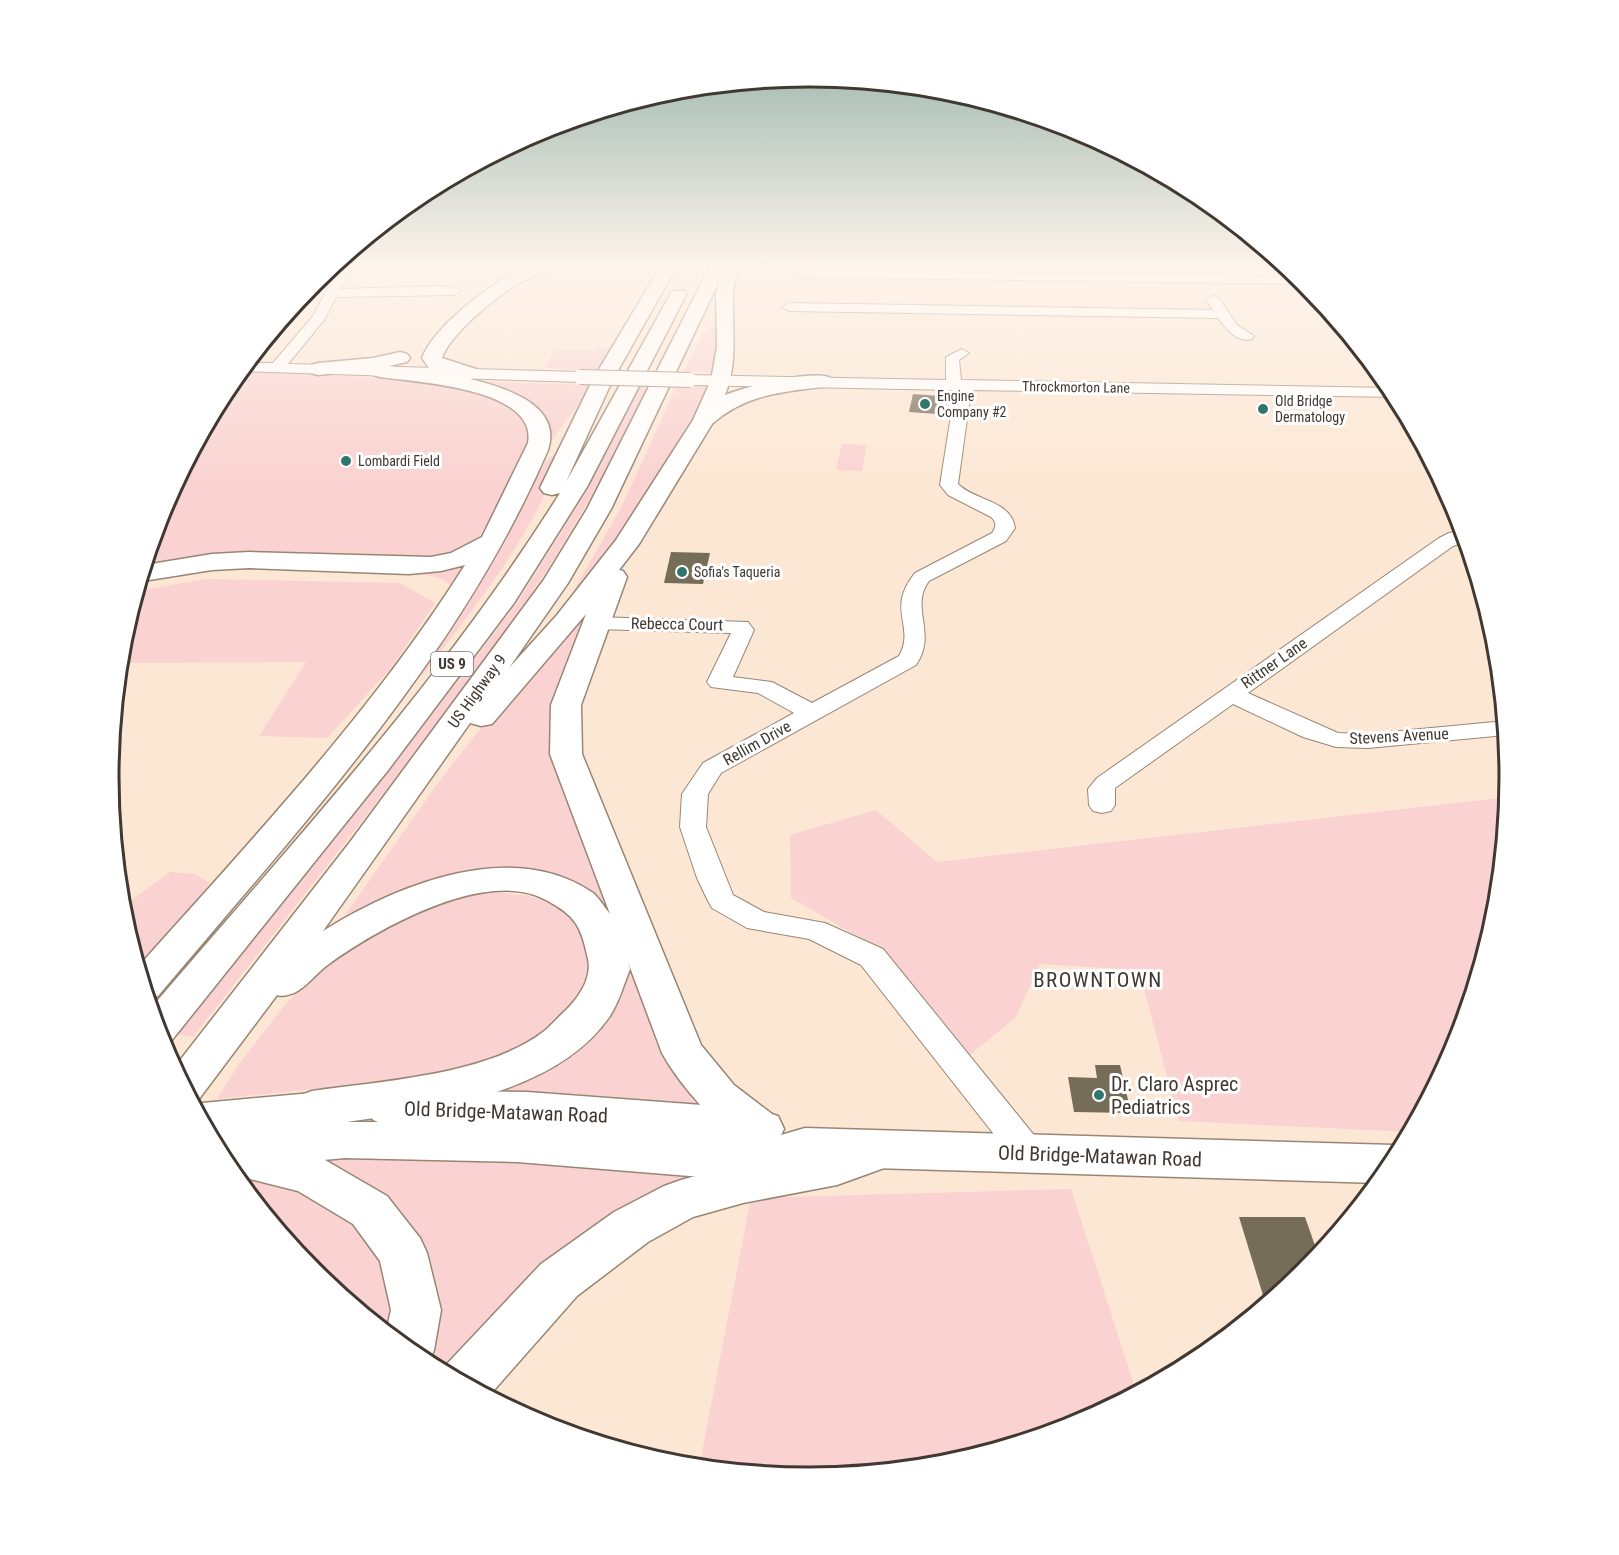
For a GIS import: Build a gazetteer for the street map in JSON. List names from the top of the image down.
{
  "streets": {
    "main road": ["US 9", "US Highway 9", "Old Bridge-Matawan Road"],
    "street": [
      "Throckmorton Lane",
      "Rebecca Court",
      "Rittner Lane",
      "Stevens Avenue",
      "Rellim Drive"
    ]
  },
  "crossings": [
    ["Throckmorton Lane", "Rellim Drive"],
    ["Rebecca Court", "Rellim Drive"],
    ["Rittner Lane", "Stevens Avenue"],
    ["Rellim Drive", "Old Bridge-Matawan Road"]
  ],
  "districts": ["BROWNTOWN"],
  "places": [
    "Engine Company #2",
    "Old Bridge Dermatology",
    "Lombardi Field",
    "Sofia's Taqueria",
    "Dr. Claro Asprec Pediatrics"
  ]
}
